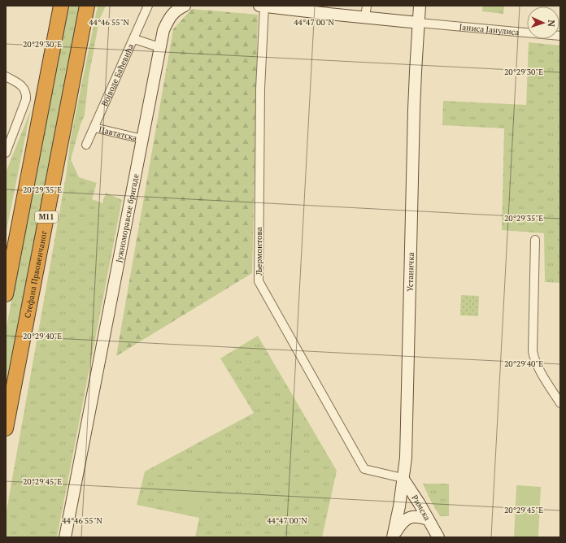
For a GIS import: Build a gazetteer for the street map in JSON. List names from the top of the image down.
{
  "streets": {
    "highway": ["M11", "Стефана Првовенчаног"],
    "street": [
      "Јаниса Јанулиса",
      "Војводе Баћевића",
      "Цавтатска",
      "Јужноморавске бригаде",
      "Љермонтова",
      "Устаничка",
      "Римска"
    ]
  },
  "crossings": [
    ["Јаниса Јанулиса", "Устаничка"],
    ["Војводе Баћевића", "Цавтатска"],
    ["Цавтатска", "Јужноморавске бригаде"],
    ["Љермонтова", "Устаничка"],
    ["Љермонтова", "Римска"],
    ["Устаничка", "Римска"]
  ],
  "north": "right",
  "coordinates": [
    "44°46'55\"N",
    "44°47'00\"N",
    "20°29'30\"E",
    "20°29'35\"E",
    "20°29'40\"E",
    "20°29'45\"E"
  ]
}
